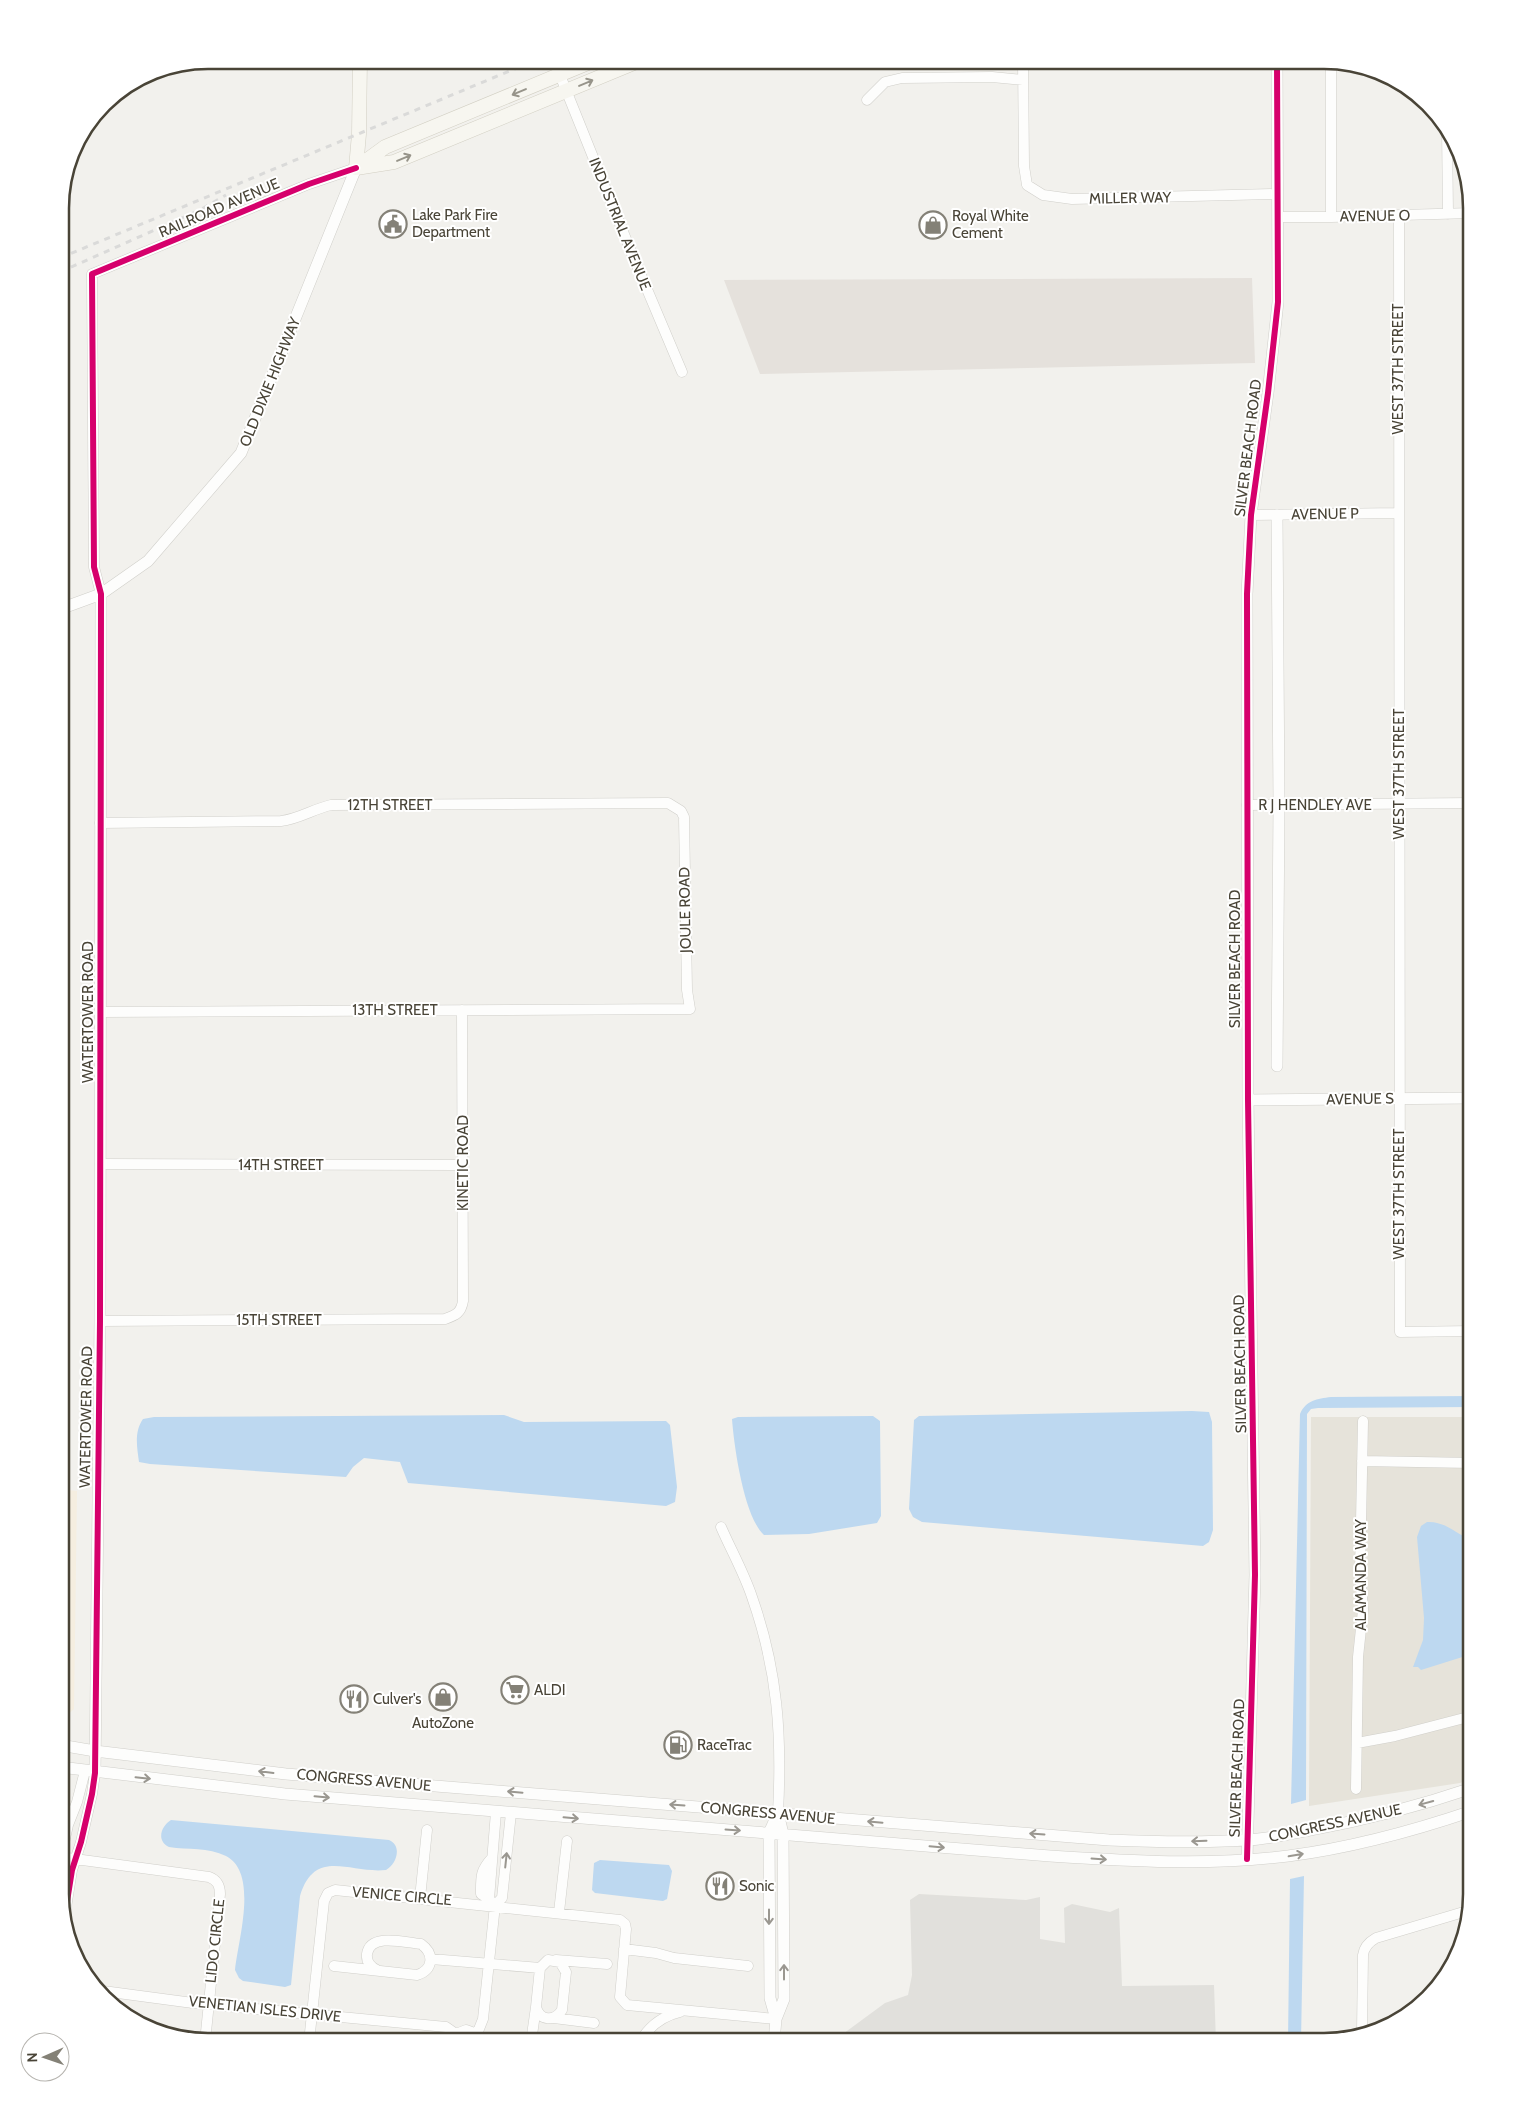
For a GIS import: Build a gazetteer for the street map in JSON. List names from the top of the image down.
{
  "streets": {
    "street": [
      "MILLER WAY",
      "RAILROAD AVENUE",
      "AVENUE O",
      "INDUSTRIAL AVENUE",
      "WEST 37TH STREET",
      "OLD DIXIE HIGHWAY",
      "SILVER BEACH ROAD",
      "AVENUE P",
      "12TH STREET",
      "R J HENDLEY AVE",
      "JOULE ROAD",
      "13TH STREET",
      "WATERTOWER ROAD",
      "AVENUE S",
      "KINETIC ROAD",
      "14TH STREET",
      "15TH STREET",
      "ALAMANDA WAY",
      "CONGRESS AVENUE",
      "VENICE CIRCLE",
      "LIDO CIRCLE",
      "VENETIAN ISLES DRIVE"
    ]
  },
  "crossings": [
    ["MILLER WAY", "SILVER BEACH ROAD"],
    ["RAILROAD AVENUE", "OLD DIXIE HIGHWAY"],
    ["RAILROAD AVENUE", "WATERTOWER ROAD"],
    ["AVENUE O", "WEST 37TH STREET"],
    ["AVENUE O", "SILVER BEACH ROAD"],
    ["WEST 37TH STREET", "AVENUE P"],
    ["WEST 37TH STREET", "R J HENDLEY AVE"],
    ["WEST 37TH STREET", "AVENUE S"],
    ["OLD DIXIE HIGHWAY", "WATERTOWER ROAD"],
    ["SILVER BEACH ROAD", "AVENUE P"],
    ["SILVER BEACH ROAD", "R J HENDLEY AVE"],
    ["SILVER BEACH ROAD", "AVENUE S"],
    ["SILVER BEACH ROAD", "CONGRESS AVENUE"],
    ["12TH STREET", "JOULE ROAD"],
    ["12TH STREET", "WATERTOWER ROAD"],
    ["JOULE ROAD", "13TH STREET"],
    ["13TH STREET", "WATERTOWER ROAD"],
    ["13TH STREET", "KINETIC ROAD"],
    ["WATERTOWER ROAD", "14TH STREET"],
    ["WATERTOWER ROAD", "15TH STREET"],
    ["WATERTOWER ROAD", "CONGRESS AVENUE"],
    ["KINETIC ROAD", "14TH STREET"],
    ["KINETIC ROAD", "15TH STREET"],
    ["VENICE CIRCLE", "VENETIAN ISLES DRIVE"],
    ["LIDO CIRCLE", "VENETIAN ISLES DRIVE"]
  ],
  "places": {
    "public building": ["Lake Park Fire Department"],
    "shop": ["Royal White Cement", "AutoZone"],
    "supermarket": ["ALDI"],
    "restaurant": ["Culver's", "Sonic"],
    "fuel station": ["RaceTrac"]
  },
  "north": "left"
}
